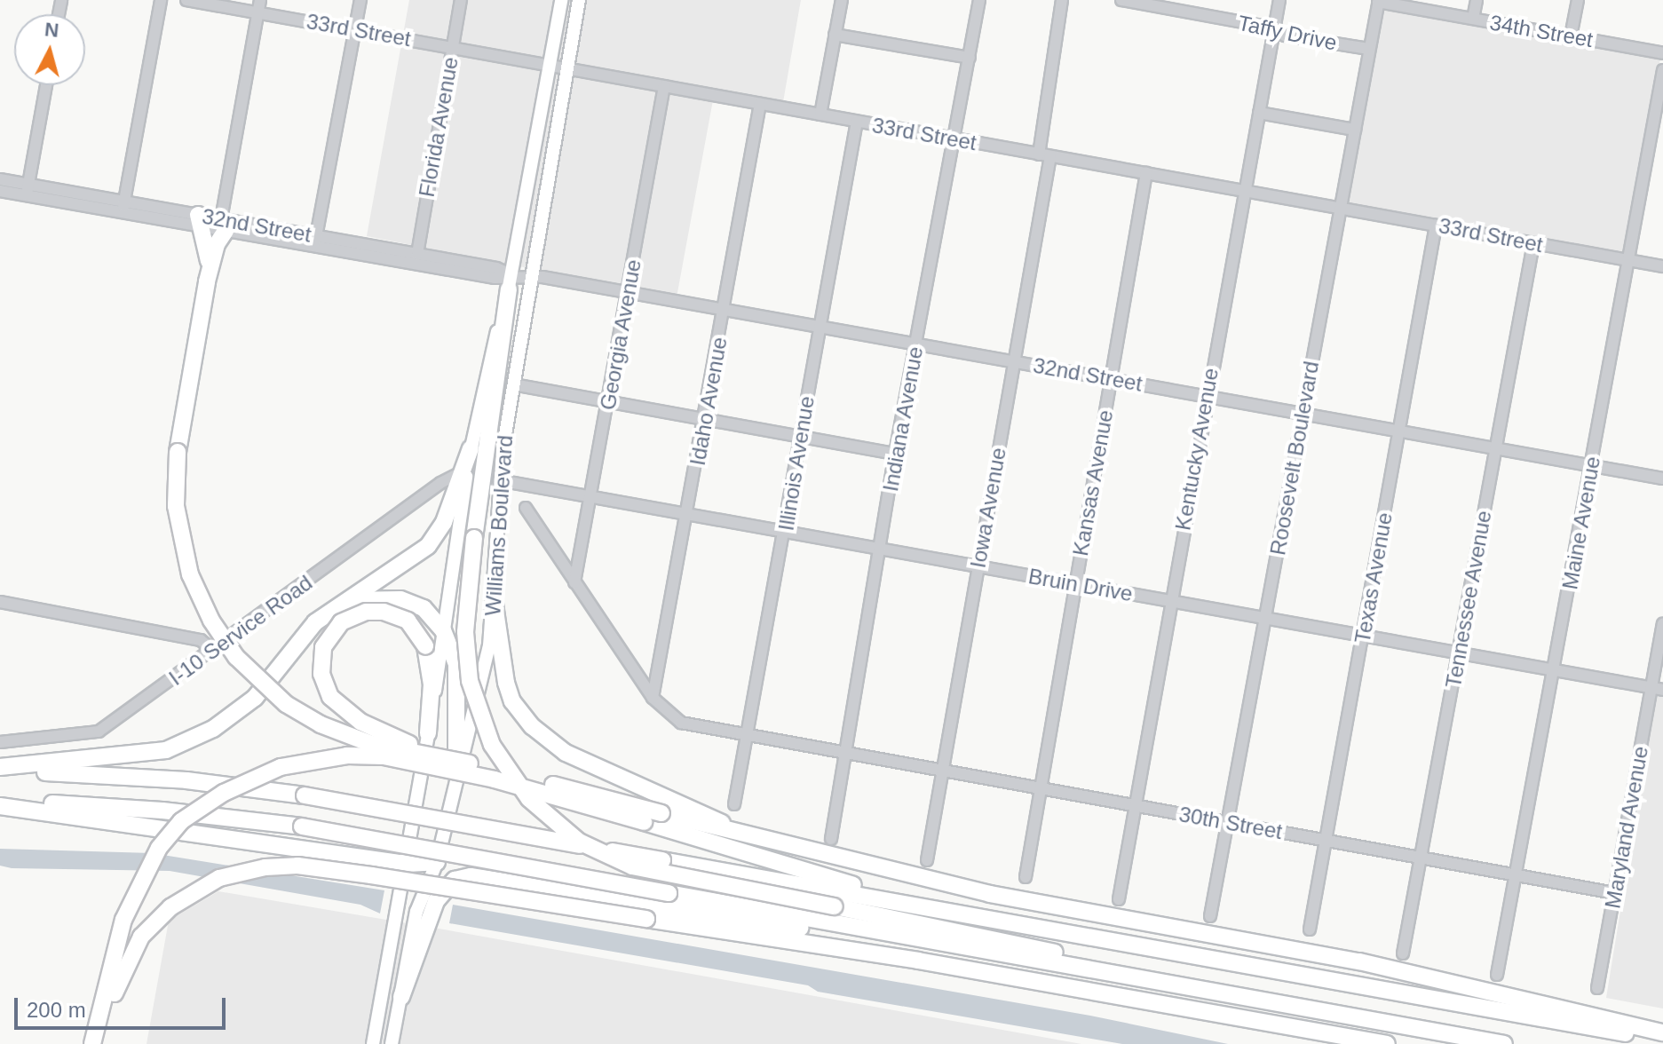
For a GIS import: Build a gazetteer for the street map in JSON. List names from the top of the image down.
{
  "streets": {
    "main road": ["Williams Boulevard"],
    "street": [
      "33rd Street",
      "34th Street",
      "Taffy Drive",
      "Florida Avenue",
      "32nd Street",
      "Georgia Avenue",
      "Idaho Avenue",
      "Indiana Avenue",
      "Kentucky Avenue",
      "Roosevelt Boulevard",
      "Illinois Avenue",
      "Kansas Avenue",
      "Iowa Avenue",
      "Maine Avenue",
      "Texas Avenue",
      "Bruin Drive",
      "Tennessee Avenue",
      "I-10 Service Road",
      "30th Street",
      "Maryland Avenue"
    ]
  },
  "crossings": [
    ["33rd Street", "Florida Avenue"],
    ["33rd Street", "Georgia Avenue"],
    ["33rd Street", "Idaho Avenue"],
    ["33rd Street", "Indiana Avenue"],
    ["33rd Street", "Kentucky Avenue"],
    ["33rd Street", "Roosevelt Boulevard"],
    ["33rd Street", "Illinois Avenue"],
    ["33rd Street", "Kansas Avenue"],
    ["33rd Street", "Iowa Avenue"],
    ["33rd Street", "Maine Avenue"],
    ["33rd Street", "Williams Boulevard"],
    ["33rd Street", "Texas Avenue"],
    ["33rd Street", "Tennessee Avenue"],
    ["34th Street", "Roosevelt Boulevard"],
    ["Taffy Drive", "Kentucky Avenue"],
    ["Taffy Drive", "Roosevelt Boulevard"],
    ["Florida Avenue", "32nd Street"],
    ["32nd Street", "Georgia Avenue"],
    ["32nd Street", "Idaho Avenue"],
    ["32nd Street", "Indiana Avenue"],
    ["32nd Street", "Kentucky Avenue"],
    ["32nd Street", "Roosevelt Boulevard"],
    ["32nd Street", "Illinois Avenue"],
    ["32nd Street", "Kansas Avenue"],
    ["32nd Street", "Iowa Avenue"],
    ["32nd Street", "Maine Avenue"],
    ["32nd Street", "Williams Boulevard"],
    ["32nd Street", "Texas Avenue"],
    ["32nd Street", "Tennessee Avenue"],
    ["Georgia Avenue", "Bruin Drive"],
    ["Idaho Avenue", "Bruin Drive"],
    ["Indiana Avenue", "Bruin Drive"],
    ["Indiana Avenue", "30th Street"],
    ["Kentucky Avenue", "Bruin Drive"],
    ["Kentucky Avenue", "30th Street"],
    ["Roosevelt Boulevard", "Bruin Drive"],
    ["Roosevelt Boulevard", "30th Street"],
    ["Illinois Avenue", "Bruin Drive"],
    ["Kansas Avenue", "Bruin Drive"],
    ["Kansas Avenue", "30th Street"],
    ["Iowa Avenue", "Bruin Drive"],
    ["Iowa Avenue", "30th Street"],
    ["Maine Avenue", "Bruin Drive"],
    ["Maine Avenue", "30th Street"],
    ["Williams Boulevard", "Bruin Drive"],
    ["Texas Avenue", "Bruin Drive"],
    ["Texas Avenue", "30th Street"],
    ["Bruin Drive", "Tennessee Avenue"],
    ["Bruin Drive", "Maryland Avenue"],
    ["Tennessee Avenue", "30th Street"],
    ["30th Street", "Maryland Avenue"]
  ],
  "scale_bar": "200 m",
  "north": "top"
}
